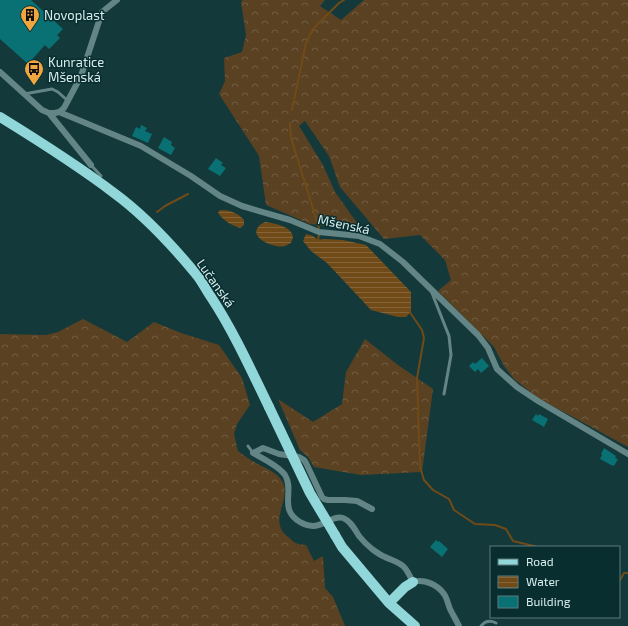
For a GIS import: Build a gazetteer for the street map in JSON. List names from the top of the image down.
{
  "streets": {
    "main road": ["Lučanská"],
    "street": ["Mšenská"]
  },
  "places": {
    "building": ["Novoplast"],
    "bus stop": ["Kunratice Mšenská"]
  },
  "legend": ["Road", "Water", "Building"]
}
